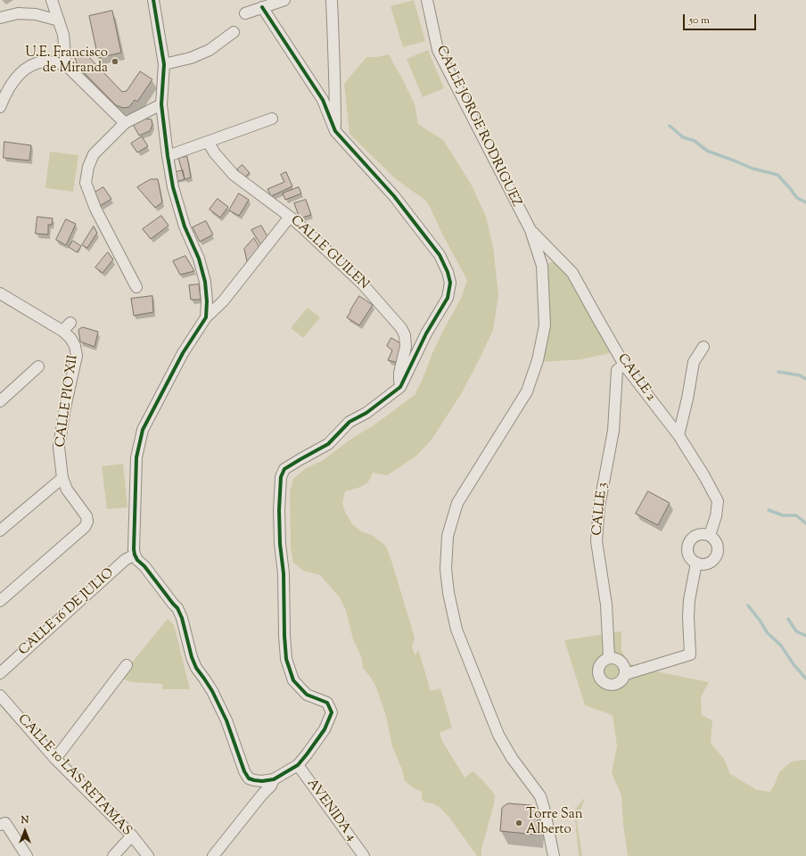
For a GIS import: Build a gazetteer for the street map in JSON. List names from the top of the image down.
{
  "streets": {
    "street": [
      "CALLE JORGE RODRIGUEZ",
      "CALLE GUILEN",
      "CALLE 2",
      "CALLE PIO XII",
      "CALLE 3",
      "CALLE 16 DE JULIO",
      "CALLE 10 LAS RETAMAS",
      "AVENIDA 4"
    ]
  },
  "crossings": [
    ["CALLE JORGE RODRIGUEZ", "CALLE 2"],
    ["CALLE 2", "CALLE 3"]
  ],
  "places": ["U.E. Francisco de Miranda", "Torre San Alberto"],
  "scale_bar": "50 m",
  "north": "top"
}
